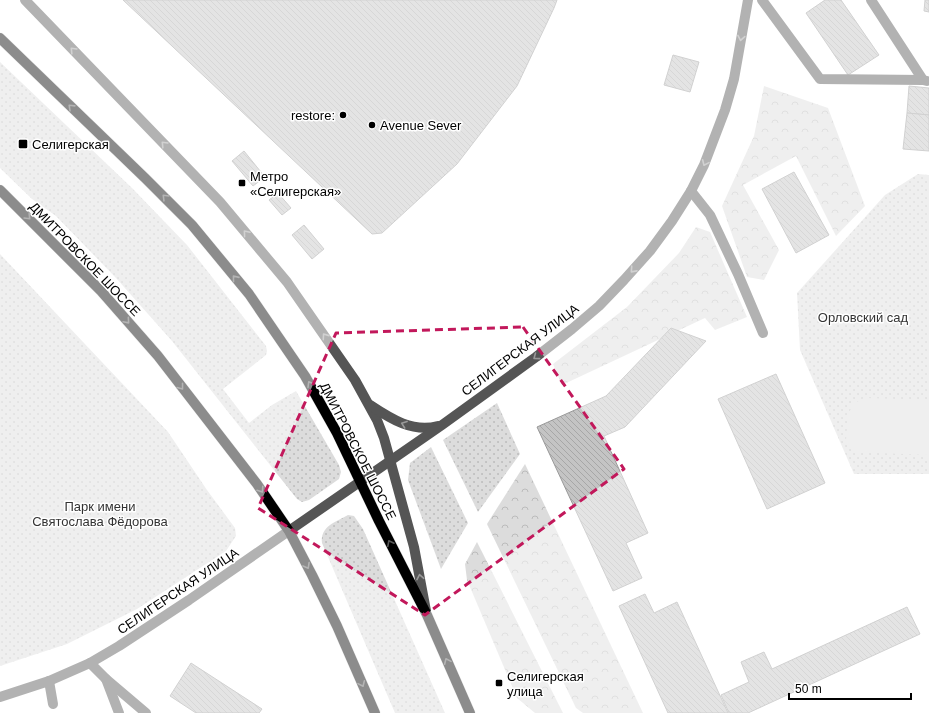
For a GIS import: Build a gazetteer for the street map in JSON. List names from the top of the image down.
{
  "streets": {
    "main road": ["ДМИТРОВСКОЕ ШОССЕ"],
    "street": ["СЕЛИГЕРСКАЯ УЛИЦА"]
  },
  "crossings": [
    ["ДМИТРОВСКОЕ ШОССЕ", "СЕЛИГЕРСКАЯ УЛИЦА"]
  ],
  "one_way": ["СЕЛИГЕРСКАЯ УЛИЦА"],
  "parks": ["Орловский сад", "Парк имени Святослава Фёдорова"],
  "places": {
    "other": ["restore:", "Avenue Sever"],
    "transit": ["Селигерская", "Метро «Селигерская»", "Селигерская улица"]
  },
  "scale_bar": "50 m"
}
